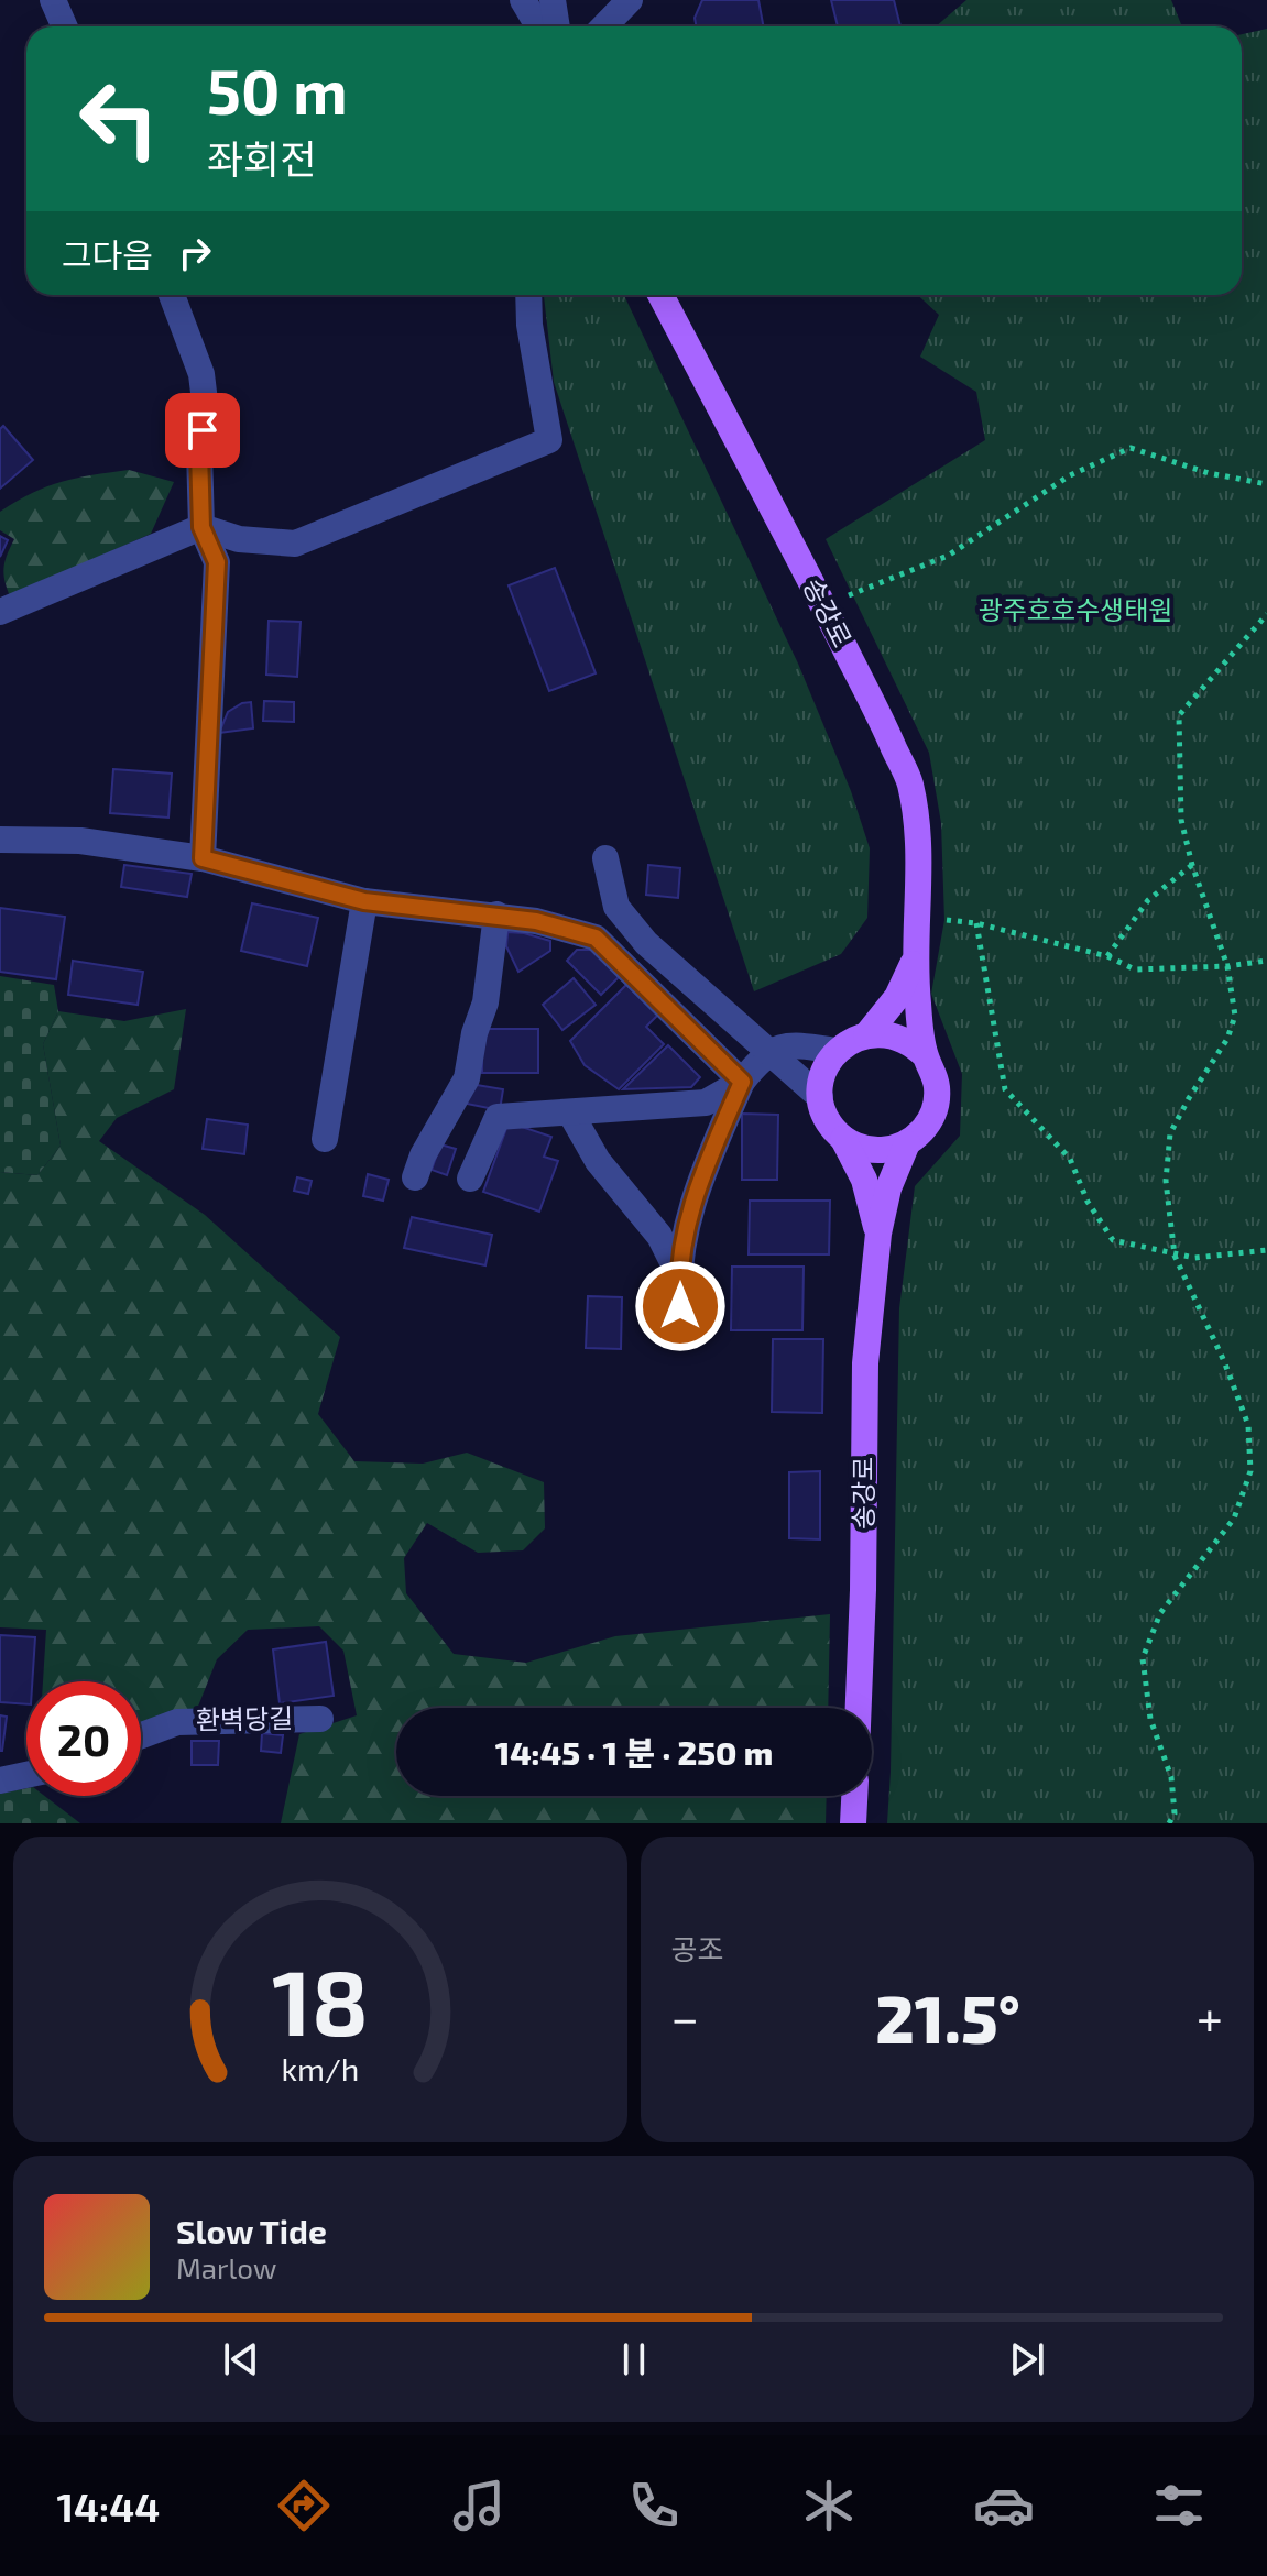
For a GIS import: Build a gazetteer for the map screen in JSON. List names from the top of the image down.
{
  "streets": {
    "main road": ["송강로"],
    "street": ["환벽당길"]
  },
  "parks": ["광주호호수생태원"],
  "page": {
    "turn": ["50 m", "좌회전"],
    "then": "그다음",
    "limit": "20",
    "trip": "14:45 · 1 분 · 250 m",
    "tile": "공조",
    "heat": ["−", "21.5°", "+"],
    "song": ["Slow Tide", "Marlow"],
    "tabs": "14:44",
    "gauge": ["18", "km/h"]
  }
}
